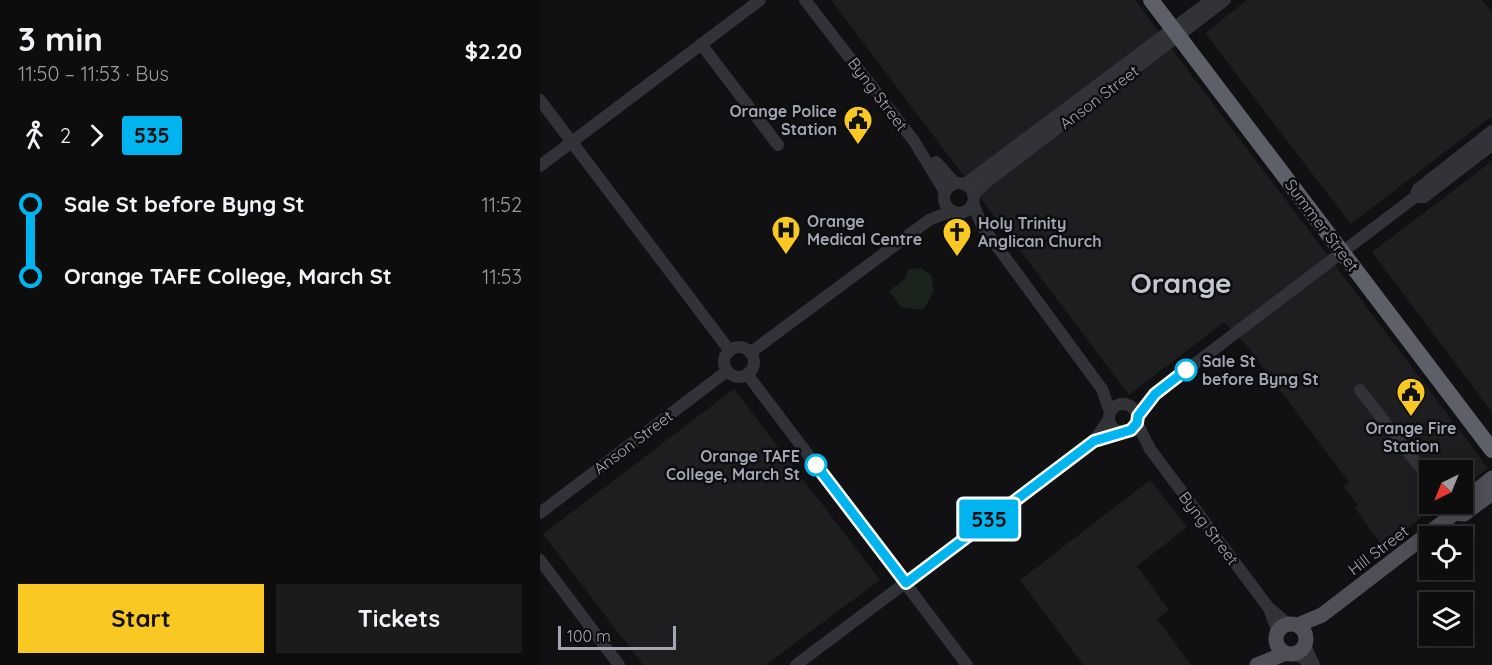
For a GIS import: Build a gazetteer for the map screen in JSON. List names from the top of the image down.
{
  "streets": {
    "highway": ["Summer Street"],
    "main road": ["Hill Street"],
    "street": ["Byng Street", "Anson Street"]
  },
  "crossings": [
    ["Byng Street", "Anson Street"],
    ["Byng Street", "Hill Street"],
    ["Anson Street", "Summer Street"]
  ],
  "districts": ["Orange"],
  "places": {
    "public building": ["Orange Police Station", "Orange Fire Station"],
    "hospital": ["Orange Medical Centre"],
    "church": ["Holy Trinity Anglican Church"],
    "other": ["Sale St before Byng St", "Orange TAFE College, March St"]
  },
  "lines": ["bus line 535"],
  "scale_bar": "100 m",
  "north": "bottom left",
  "page": {
    "heading": ["3 min", "11:50 – 11:53 · Bus", "$2.20"],
    "on_map": "535",
    "legs": ["2", "535"],
    "list": [
      {
        "name": "Sale St before Byng St",
        "value": "11:52"
      },
      {
        "name": "Orange TAFE College, March St",
        "value": "11:53"
      }
    ],
    "buttons": ["Start", "Tickets"],
    "scale": "100 m"
  }
}
